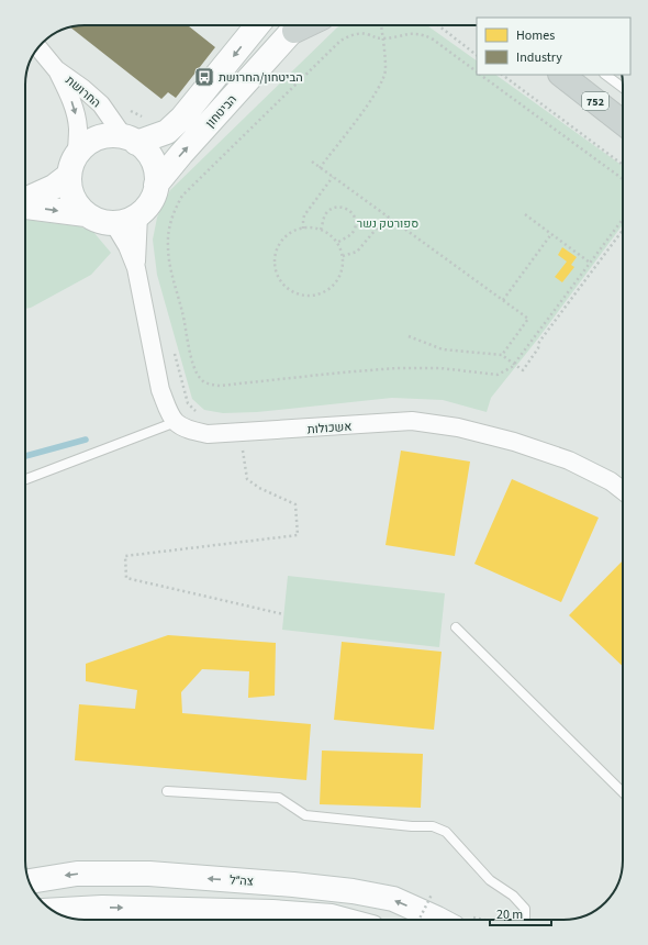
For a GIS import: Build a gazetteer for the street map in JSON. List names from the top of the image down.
{
  "streets": {
    "main road": ["752"],
    "street": [
      "החרושת",
      "הביטחון",
      "אשכולות",
      "צה״ל"
    ]
  },
  "crossings": [
    ["החרושת", "הביטחון"]
  ],
  "one_way": ["החרושת"],
  "parks": ["ספורטק נשר"],
  "places": {
    "bus stop": ["הביטחון/החרושת"]
  },
  "legend": ["Homes", "Industry"],
  "scale_bar": "20 m"
}
